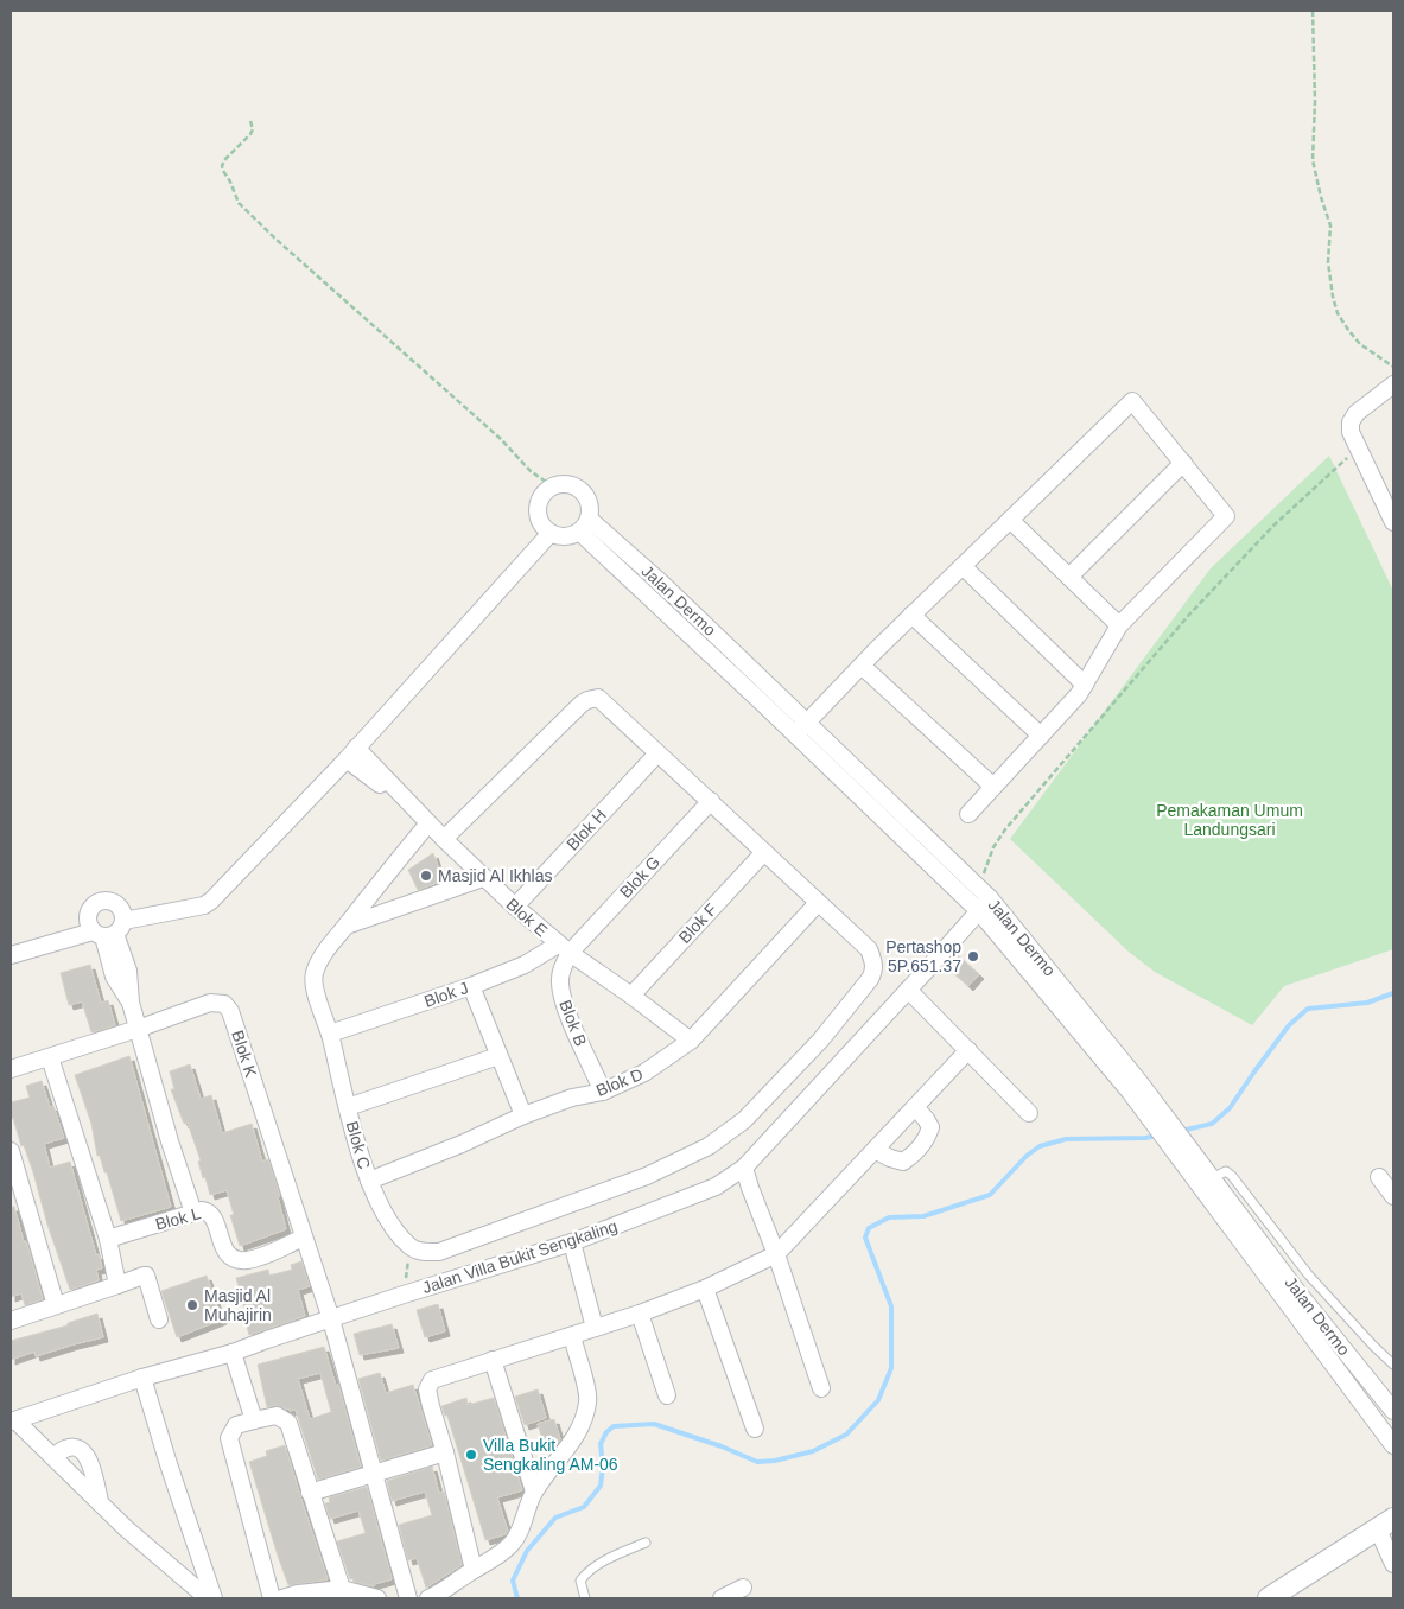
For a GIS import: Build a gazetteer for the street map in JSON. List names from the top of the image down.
{
  "streets": {
    "street": [
      "Jalan Dermo",
      "Blok H",
      "Blok G",
      "Blok E",
      "Blok F",
      "Blok J",
      "Blok B",
      "Blok K",
      "Blok D",
      "Blok C",
      "Blok L",
      "Jalan Villa Bukit Sengkaling"
    ]
  },
  "crossings": [
    ["Jalan Dermo", "Jalan Villa Bukit Sengkaling"],
    ["Blok H", "Blok E"],
    ["Blok G", "Blok E"],
    ["Blok G", "Blok J"],
    ["Blok G", "Blok B"],
    ["Blok E", "Blok F"],
    ["Blok E", "Blok J"],
    ["Blok E", "Blok B"],
    ["Blok E", "Blok D"],
    ["Blok E", "Blok C"],
    ["Blok J", "Blok B"],
    ["Blok J", "Blok C"],
    ["Blok B", "Blok D"],
    ["Blok K", "Blok L"],
    ["Blok K", "Jalan Villa Bukit Sengkaling"],
    ["Blok D", "Blok C"]
  ],
  "parks": ["Pemakaman Umum Landungsari"],
  "places": [
    "Masjid Al Ikhlas",
    "Pertashop 5P.651.37",
    "Masjid Al Muhajirin",
    "Villa Bukit Sengkaling AM-06"
  ]
}
